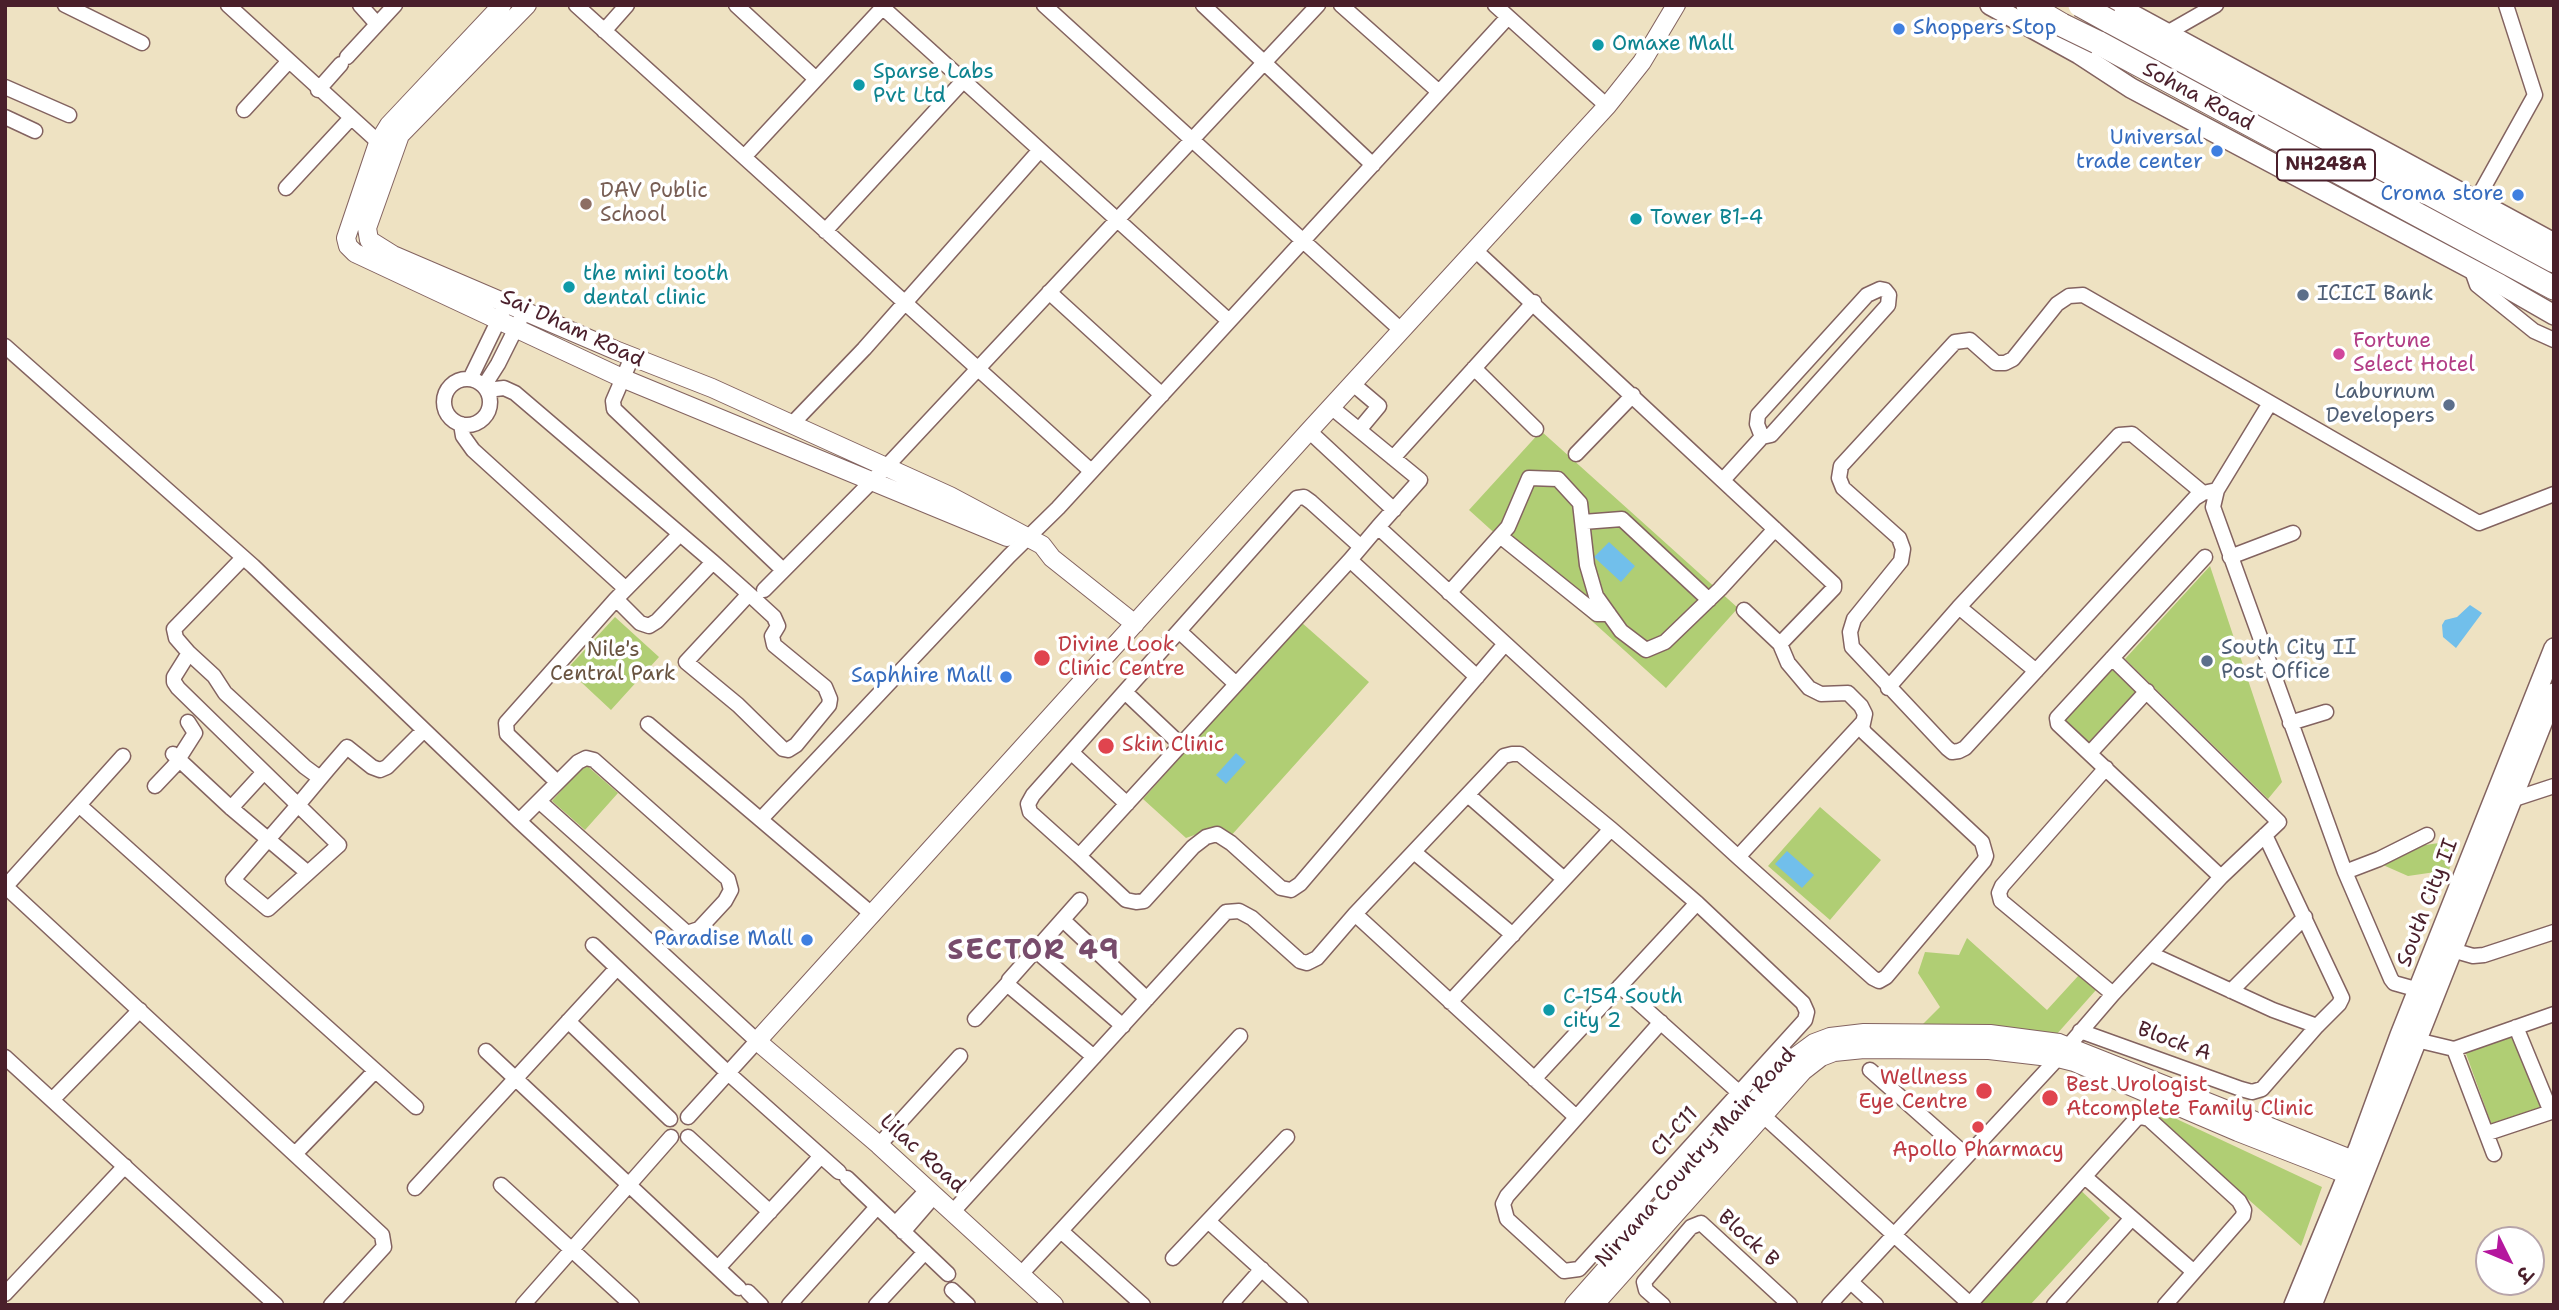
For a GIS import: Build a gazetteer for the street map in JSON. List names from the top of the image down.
{
  "streets": {
    "highway": ["Sohna Road", "NH248A"],
    "main road": ["South City II"],
    "street": [
      "Sai Dham Road",
      "Block A",
      "C1-C11",
      "Lilac Road",
      "Nirvana Country Main Road",
      "Block B"
    ]
  },
  "crossings": [
    ["South City II", "Nirvana Country Main Road"],
    ["C1-C11", "Nirvana Country Main Road"]
  ],
  "districts": ["SECTOR 49"],
  "parks": ["Nile's Central Park"],
  "places": [
    "Shoppers Stop",
    "Omaxe Mall",
    "Sparse Labs Pvt Ltd",
    "Universal trade center",
    "Croma store",
    "DAV Public School",
    "Tower B1-4",
    "the mini tooth dental clinic",
    "ICICI Bank",
    "Fortune Select Hotel",
    "Laburnum Developers",
    "Divine Look Clinic Centre",
    "South City II Post Office",
    "Saphhire Mall",
    "Skin Clinic",
    "Paradise Mall",
    "C-154 South city 2",
    "Wellness Eye Centre",
    "Best Urologist Atcomplete Family Clinic",
    "Apollo Pharmacy"
  ],
  "north": "bottom right"
}
